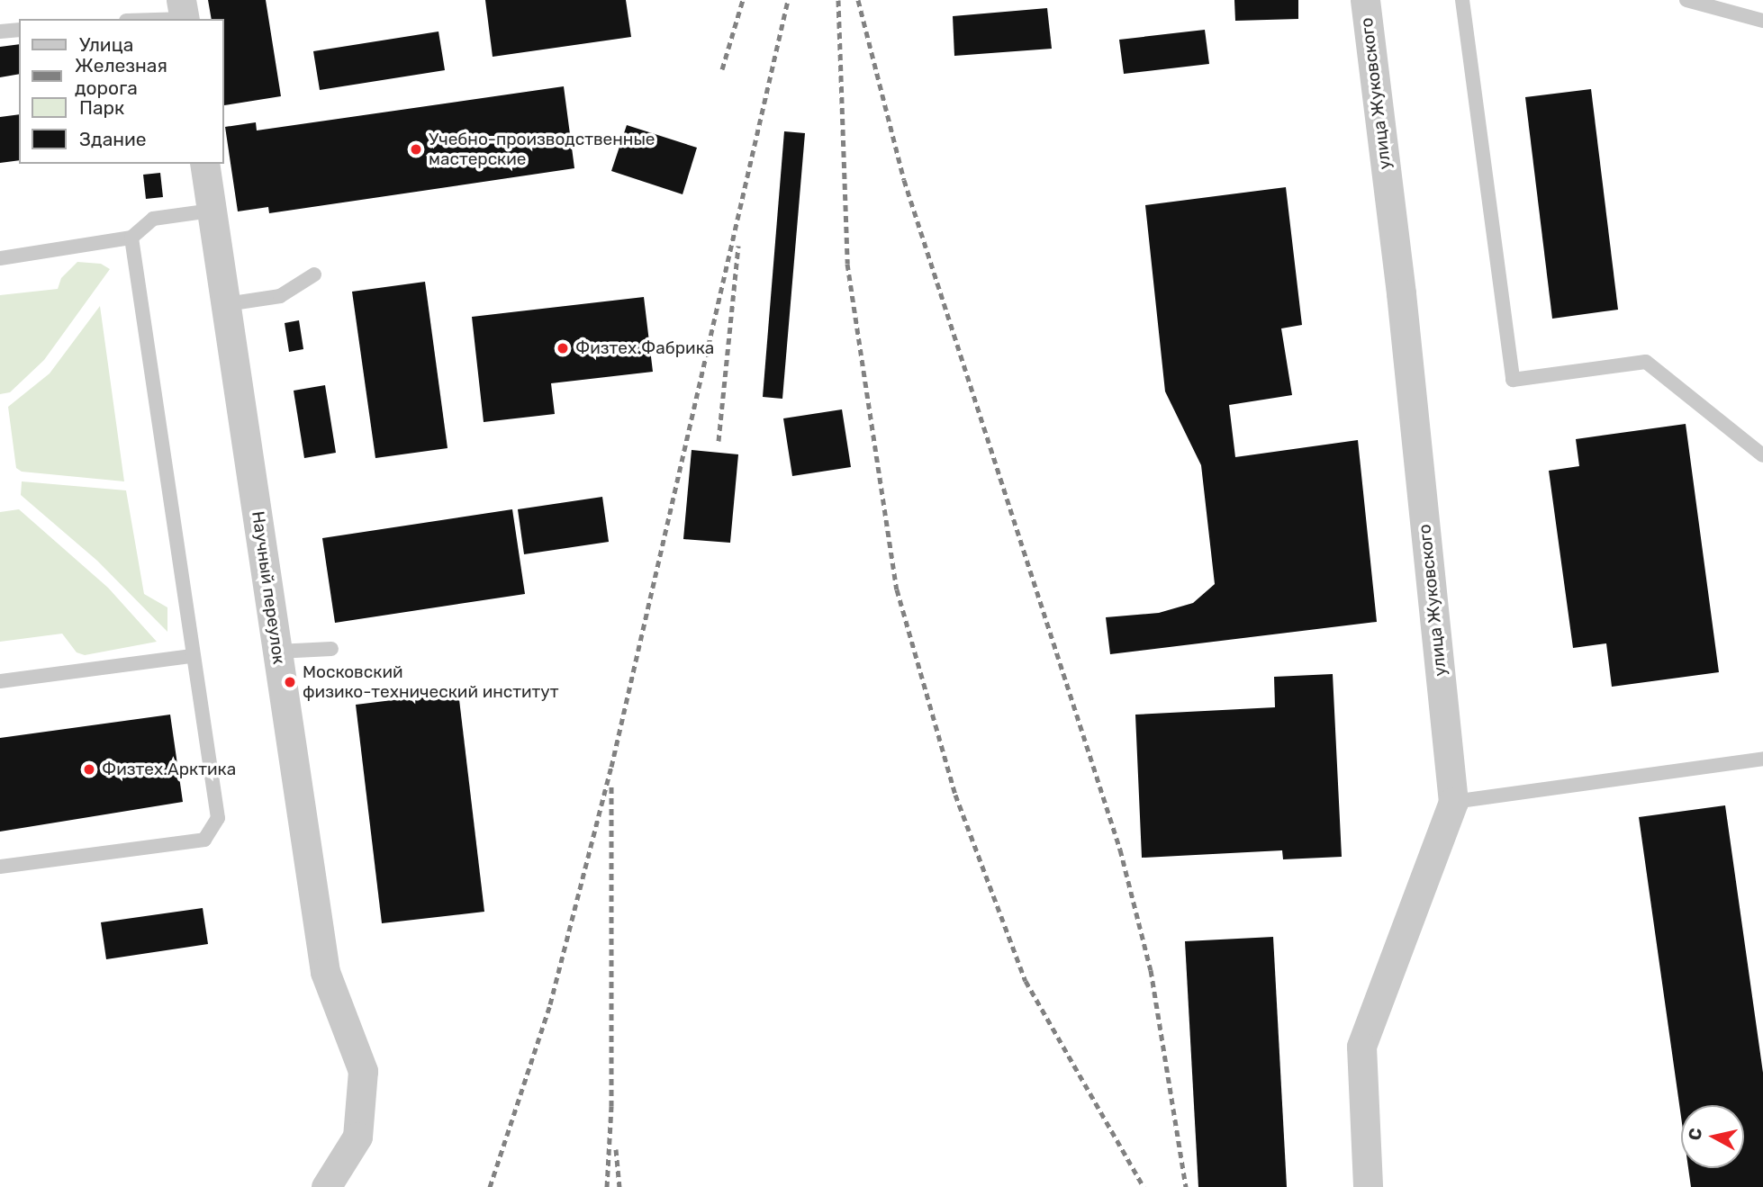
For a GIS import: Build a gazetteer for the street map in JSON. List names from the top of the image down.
{
  "streets": {
    "street": ["улица Жуковского", "Научный переулок"]
  },
  "places": [
    "Учебно-производственные мастерские",
    "Физтех.Фабрика",
    "Московский физико-технический институт",
    "Физтех.Арктика"
  ],
  "legend": [
    "Улица",
    "Железная дорога",
    "Парк",
    "Здание"
  ],
  "north": "left"
}
